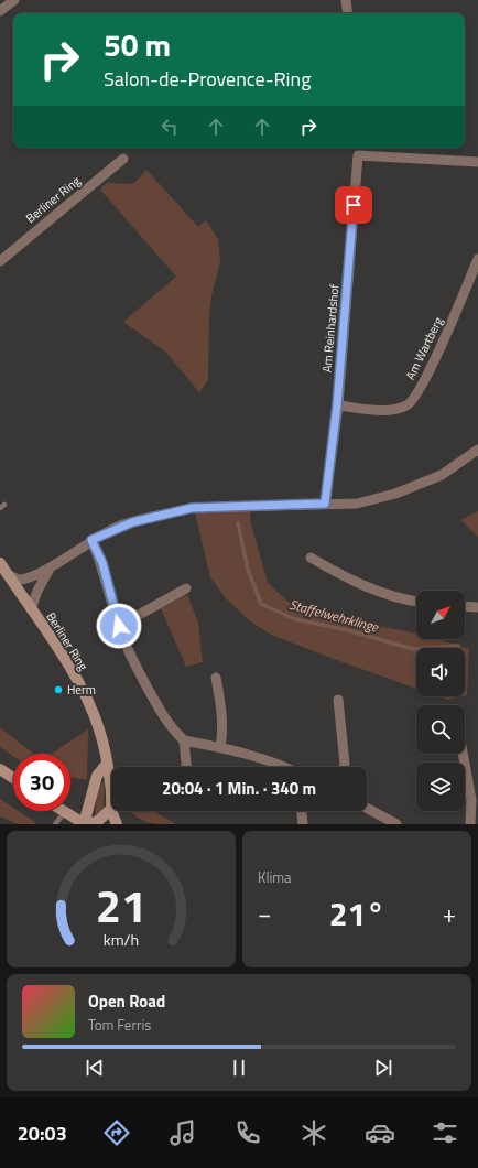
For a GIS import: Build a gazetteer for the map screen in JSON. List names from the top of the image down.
{
  "streets": {
    "street": ["Berliner Ring", "Am Reinhardshof", "Am Wartberg"]
  },
  "crossings": [
    ["Am Reinhardshof", "Am Wartberg"]
  ],
  "water": ["Staffelwehrklinge"],
  "places": ["Herm"],
  "north": "top right",
  "page": {
    "turn": ["50 m", "Salon-de-Provence-Ring"],
    "limit": "30",
    "trip": "20:04 · 1 Min. · 340 m",
    "tile": "Klima",
    "heat": ["−", "21°", "+"],
    "song": ["Open Road", "Tom Ferris"],
    "tabs": "20:03",
    "gauge": ["21", "km/h"]
  }
}
